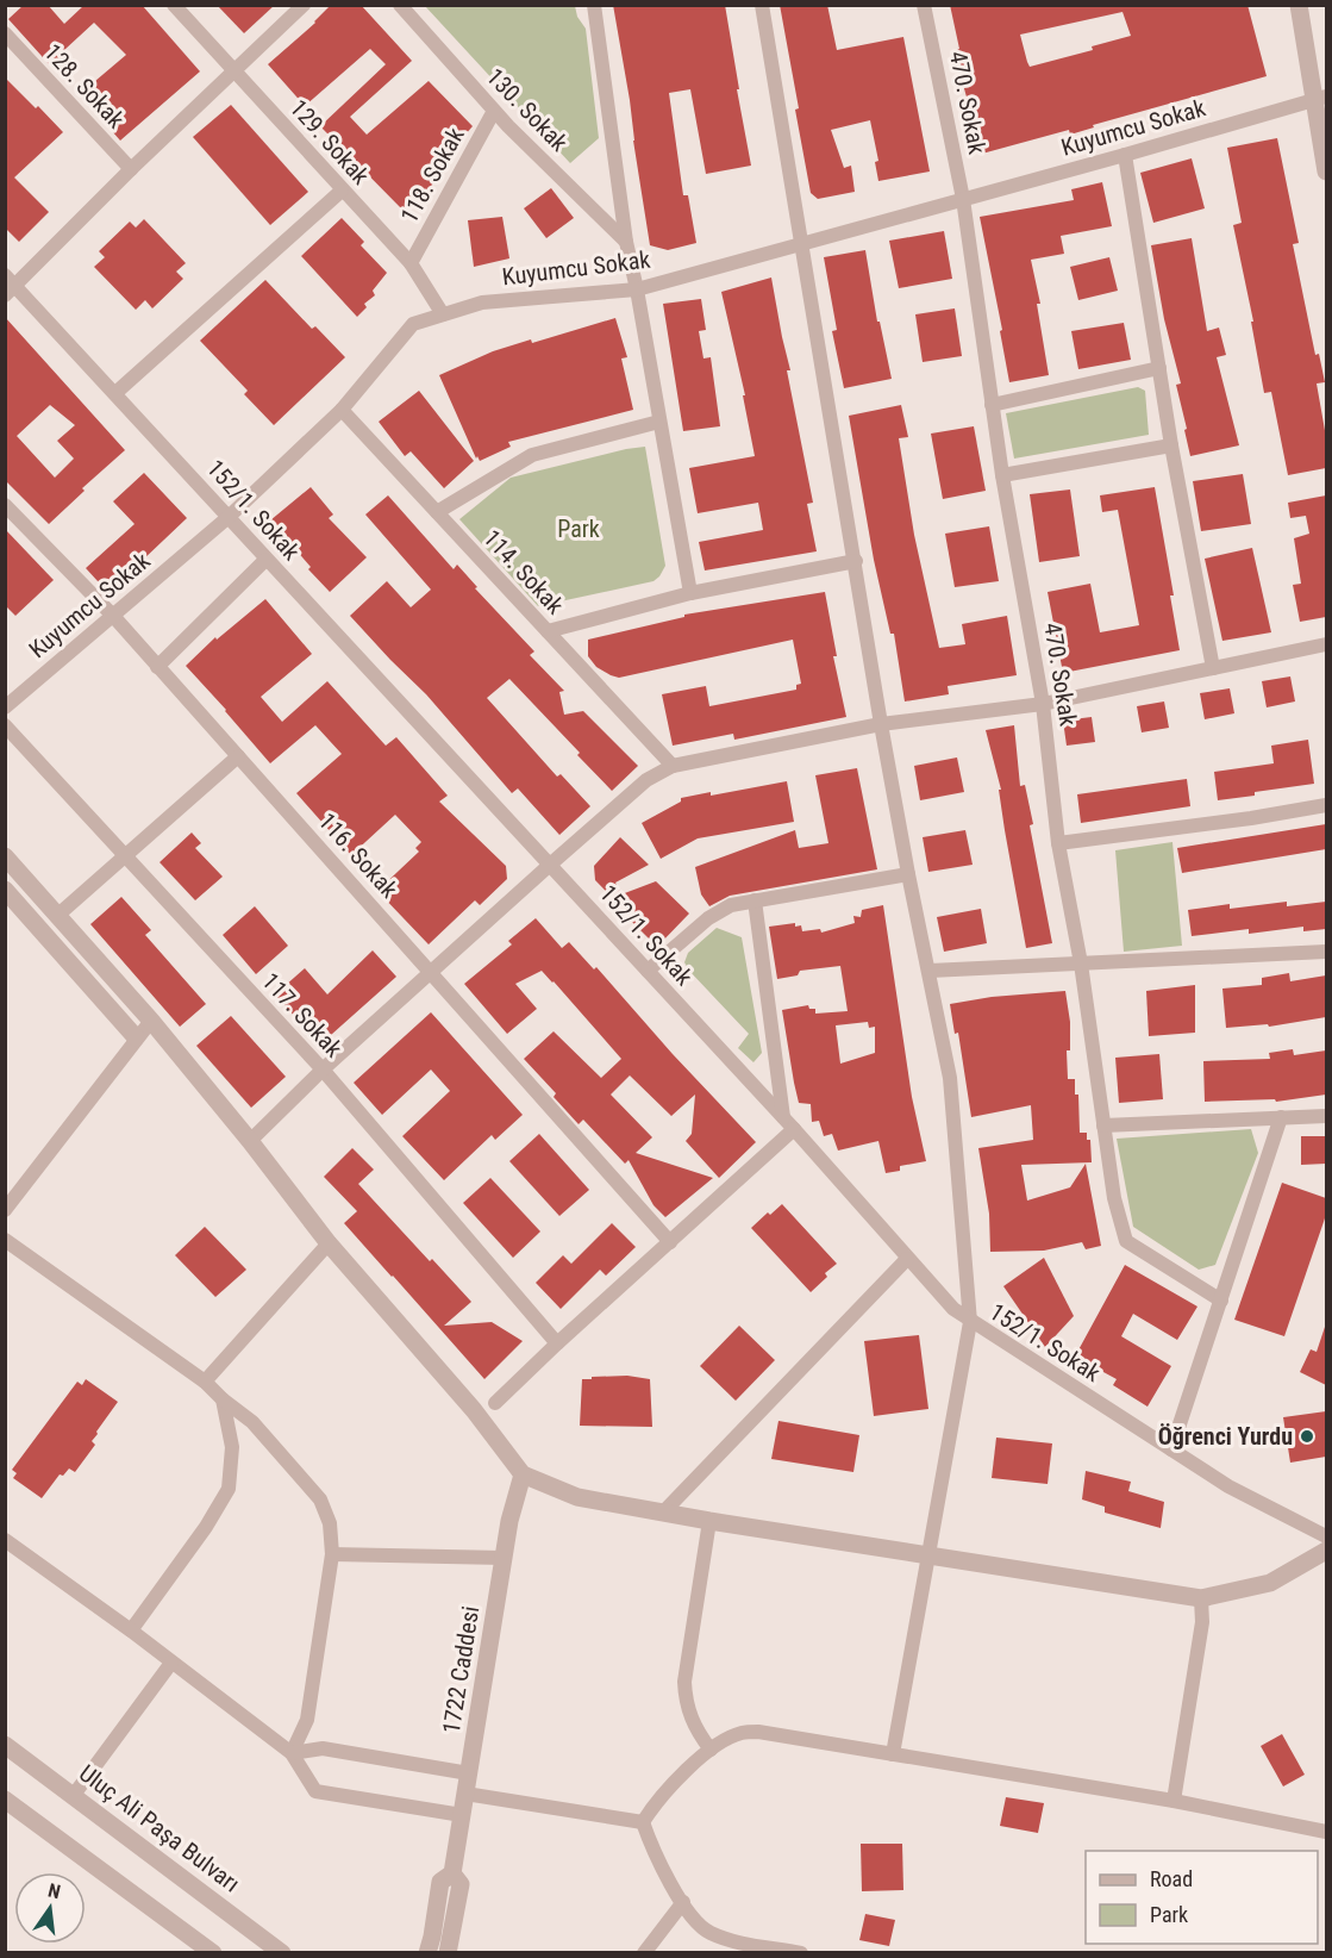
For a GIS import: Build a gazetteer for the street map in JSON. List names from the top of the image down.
{
  "streets": {
    "street": [
      "128. Sokak",
      "470. Sokak",
      "130. Sokak",
      "Kuyumcu Sokak",
      "129. Sokak",
      "118. Sokak",
      "152/1. Sokak",
      "114. Sokak",
      "116. Sokak",
      "117. Sokak",
      "1722 Caddesi",
      "Uluç Ali Paşa Bulvarı"
    ]
  },
  "crossings": [
    ["470. Sokak", "Kuyumcu Sokak"],
    ["130. Sokak", "118. Sokak"],
    ["Kuyumcu Sokak", "129. Sokak"],
    ["Kuyumcu Sokak", "152/1. Sokak"],
    ["Kuyumcu Sokak", "114. Sokak"],
    ["Kuyumcu Sokak", "116. Sokak"],
    ["129. Sokak", "118. Sokak"]
  ],
  "parks": ["Park"],
  "places": ["Öğrenci Yurdu"],
  "legend": ["Road", "Park"],
  "north": "top"
}
